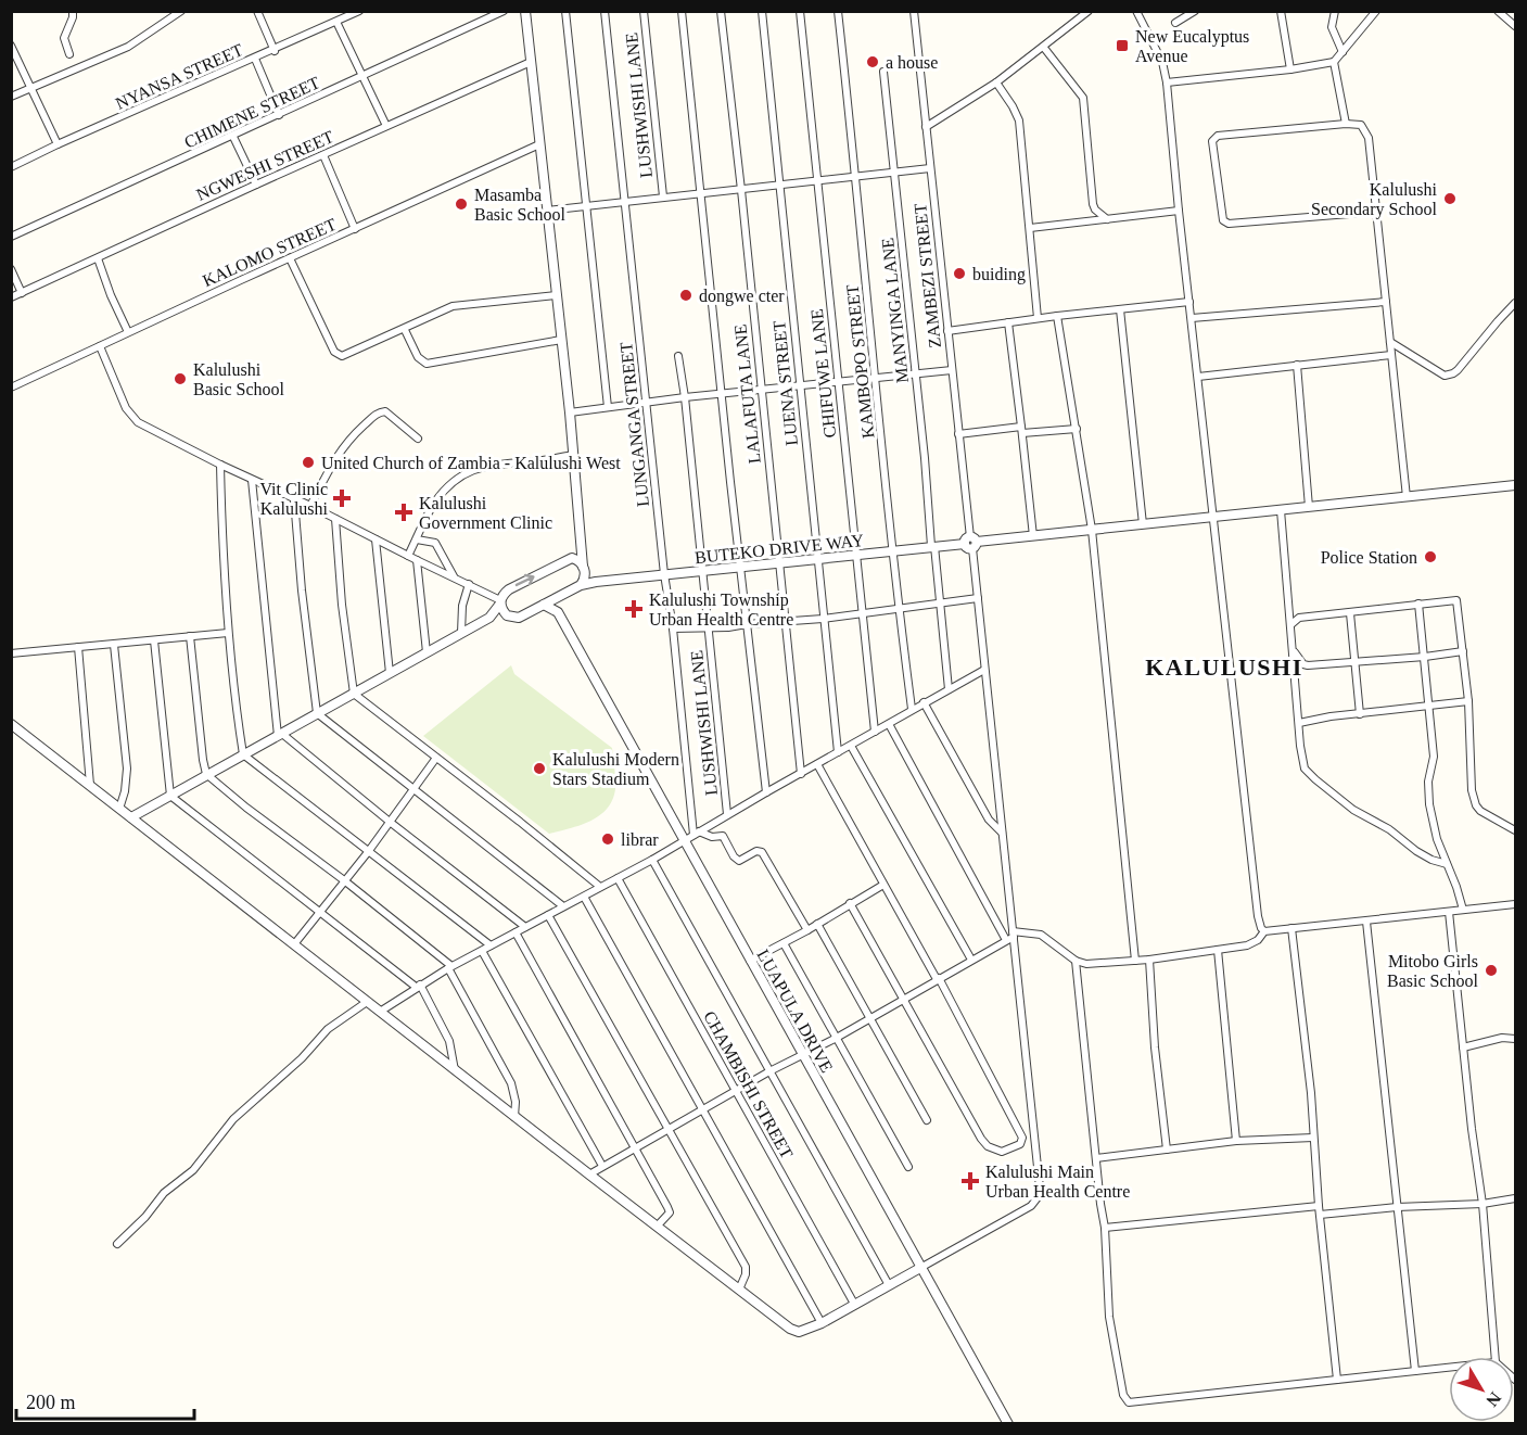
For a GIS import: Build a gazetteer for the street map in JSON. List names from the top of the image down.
{
  "streets": {
    "street": [
      "NYANSA STREET",
      "LUSHWISHI LANE",
      "CHIMENE STREET",
      "NGWESHI STREET",
      "KALOMO STREET",
      "ZAMBEZI STREET",
      "MANYINGA LANE",
      "KAMBOPO STREET",
      "CHIFUWE LANE",
      "LUENA STREET",
      "LALAFUTA LANE",
      "LUNGANGA STREET",
      "BUTEKO DRIVE WAY",
      "LUAPULA DRIVE",
      "CHAMBISHI STREET"
    ]
  },
  "crossings": [
    ["LUSHWISHI LANE", "BUTEKO DRIVE WAY"],
    ["ZAMBEZI STREET", "BUTEKO DRIVE WAY"],
    ["ZAMBEZI STREET", "LUAPULA DRIVE"],
    ["MANYINGA LANE", "BUTEKO DRIVE WAY"],
    ["KAMBOPO STREET", "BUTEKO DRIVE WAY"],
    ["CHIFUWE LANE", "BUTEKO DRIVE WAY"],
    ["LUENA STREET", "BUTEKO DRIVE WAY"],
    ["LALAFUTA LANE", "BUTEKO DRIVE WAY"],
    ["LUNGANGA STREET", "BUTEKO DRIVE WAY"]
  ],
  "districts": ["KALULUSHI"],
  "places": {
    "transit": ["New Eucalyptus Avenue"],
    "other": [
      "a house",
      "Kalulushi Secondary School",
      "Masamba Basic School",
      "buiding",
      "dongwe cter",
      "Kalulushi Basic School",
      "United Church of Zambia - Kalulushi West",
      "Police Station",
      "Kalulushi Modern Stars Stadium",
      "librar",
      "Mitobo Girls Basic School"
    ],
    "health": [
      "Vit Clinic Kalulushi",
      "Kalulushi Government Clinic",
      "Kalulushi Township Urban Health Centre",
      "Kalulushi Main Urban Health Centre"
    ]
  },
  "scale_bar": "200 m",
  "north": "bottom right"
}
